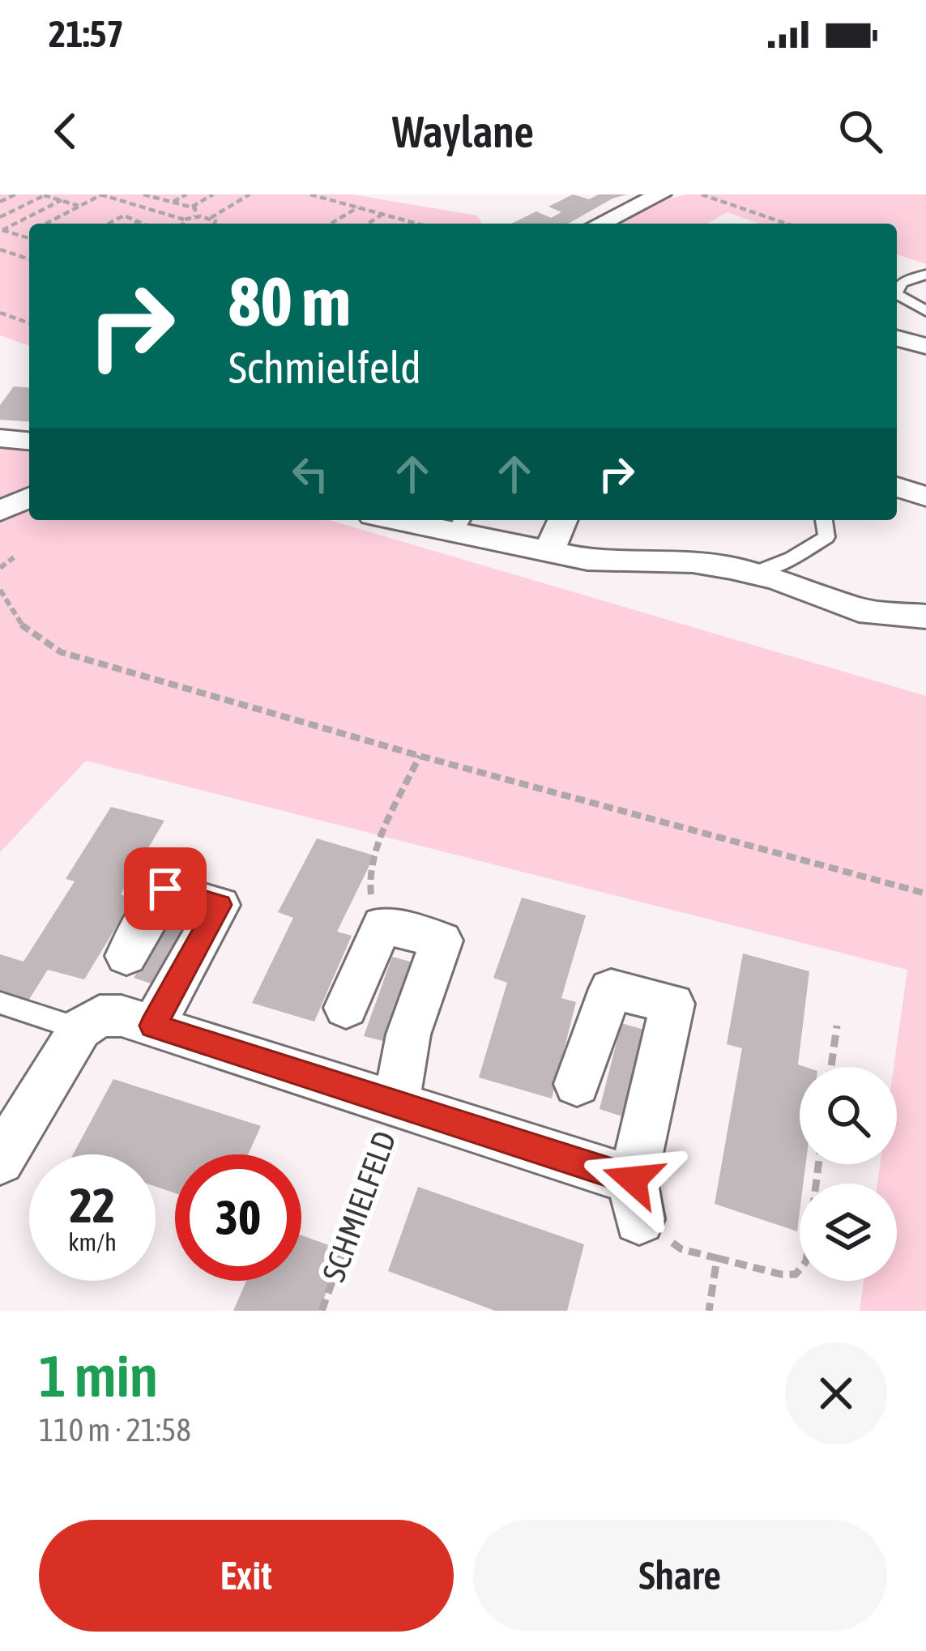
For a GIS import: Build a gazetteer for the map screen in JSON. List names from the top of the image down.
{
  "streets": {
    "street": ["SCHMIELFELD"]
  },
  "page": {
    "status": "21:57",
    "header": "Waylane",
    "turn": ["80 m", "Schmielfeld"],
    "speed": "22 km/h",
    "limit": "30",
    "heading": ["1 min", "110 m · 21:58"],
    "buttons": ["Exit", "Share"]
  }
}
